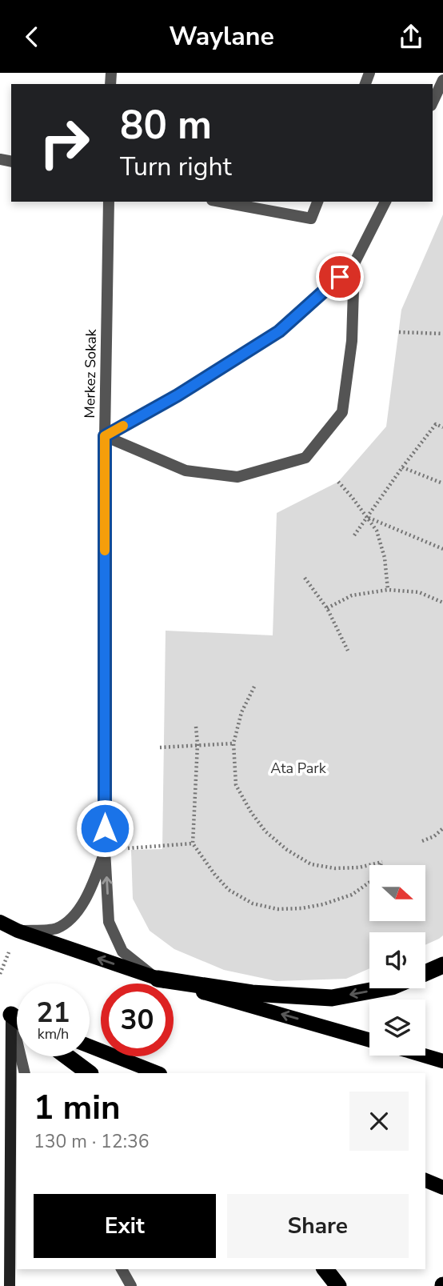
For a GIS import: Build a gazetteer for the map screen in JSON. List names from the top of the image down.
{
  "streets": {
    "street": ["Merkez Sokak"]
  },
  "parks": ["Ata Park"],
  "north": "right",
  "page": {
    "header": "Waylane",
    "turn": ["80 m", "Turn right"],
    "speed": "21 km/h",
    "limit": "30",
    "heading": ["1 min", "130 m · 12:36"],
    "buttons": ["Exit", "Share"]
  }
}
